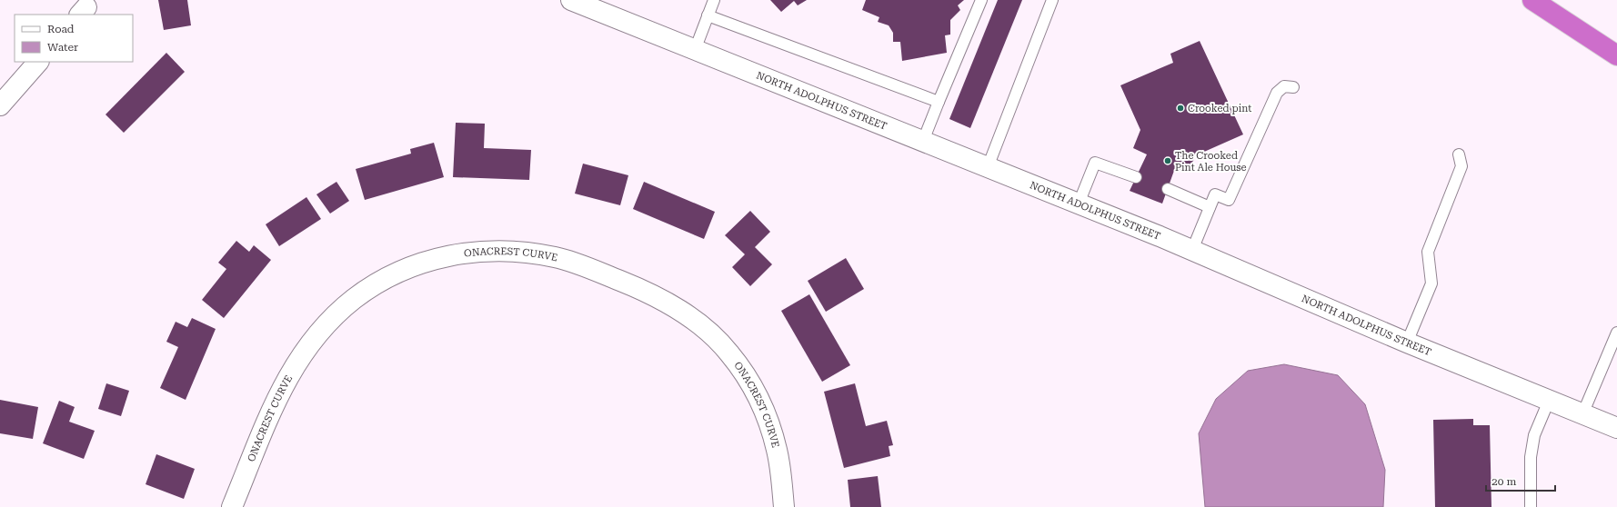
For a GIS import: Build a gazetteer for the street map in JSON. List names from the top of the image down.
{
  "streets": {
    "street": ["NORTH ADOLPHUS STREET", "ONACREST CURVE"]
  },
  "places": ["Crooked pint", "The Crooked Pint Ale House"],
  "legend": ["Road", "Water"],
  "scale_bar": "20 m"
}
